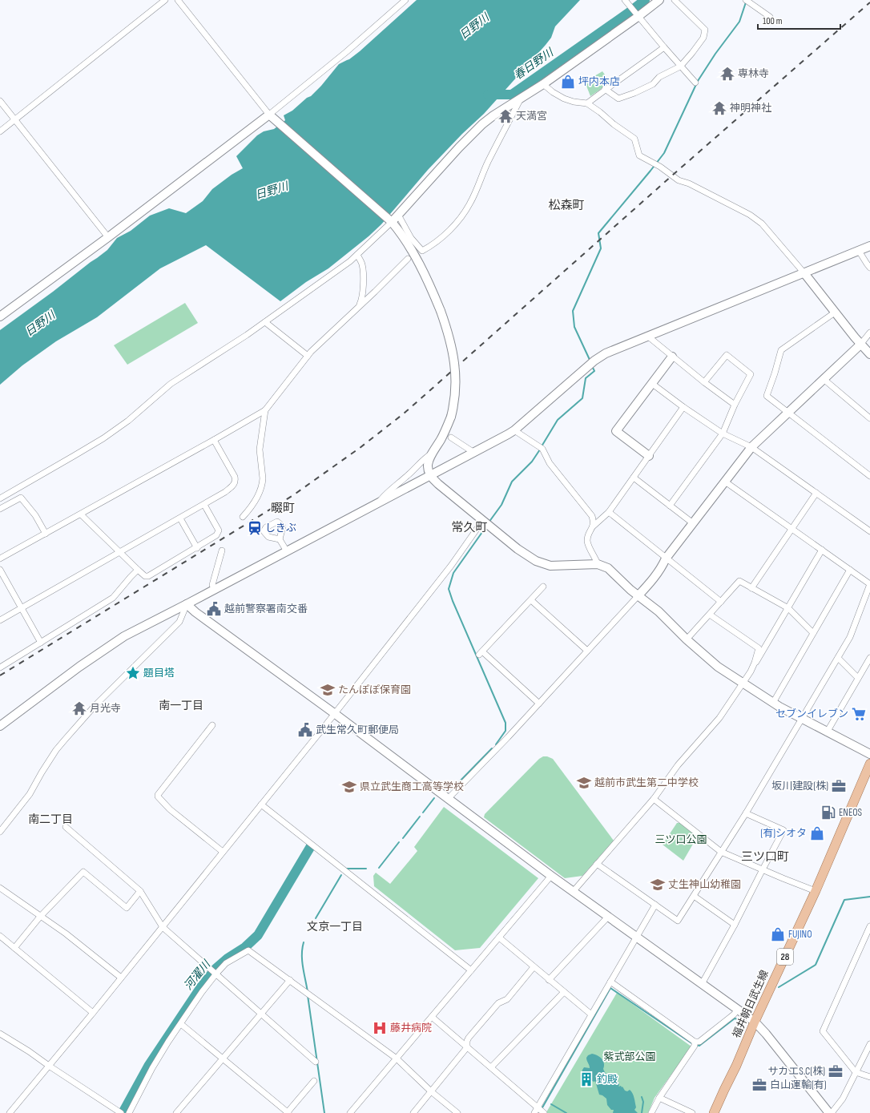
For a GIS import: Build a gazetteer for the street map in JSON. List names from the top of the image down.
{
  "streets": {
    "main road": ["28", "福井朝日武生線"]
  },
  "districts": [
    "松森町",
    "畷町",
    "常久町",
    "南一丁目",
    "南二丁目",
    "三ツ口町",
    "文京一丁目"
  ],
  "water": ["日野川", "春日野川", "河濯川"],
  "parks": ["三ツ口公園", "紫式部公園"],
  "places": {
    "temple": [
      "専林寺",
      "神明神社",
      "天満宮",
      "月光寺"
    ],
    "shop": ["坪内本店", "(有)シオタ", "FUJINO"],
    "station": ["しきぶ"],
    "public building": ["越前警察署南交番", "武生常久町郵便局"],
    "place": ["題目塔"],
    "school or university": [
      "たんぽぽ保育園",
      "越前市武生第二中学校",
      "県立武生商工高等学校",
      "丈生神山幼稚園"
    ],
    "supermarket": ["セブンイレブン"],
    "office": ["坂川建設(株)", "サカエS.C(株)", "白山運輸(有)"],
    "fuel station": ["ENEOS"],
    "hospital": ["藤井病院"],
    "building": ["釣殿"]
  },
  "scale_bar": "100 m"
}
